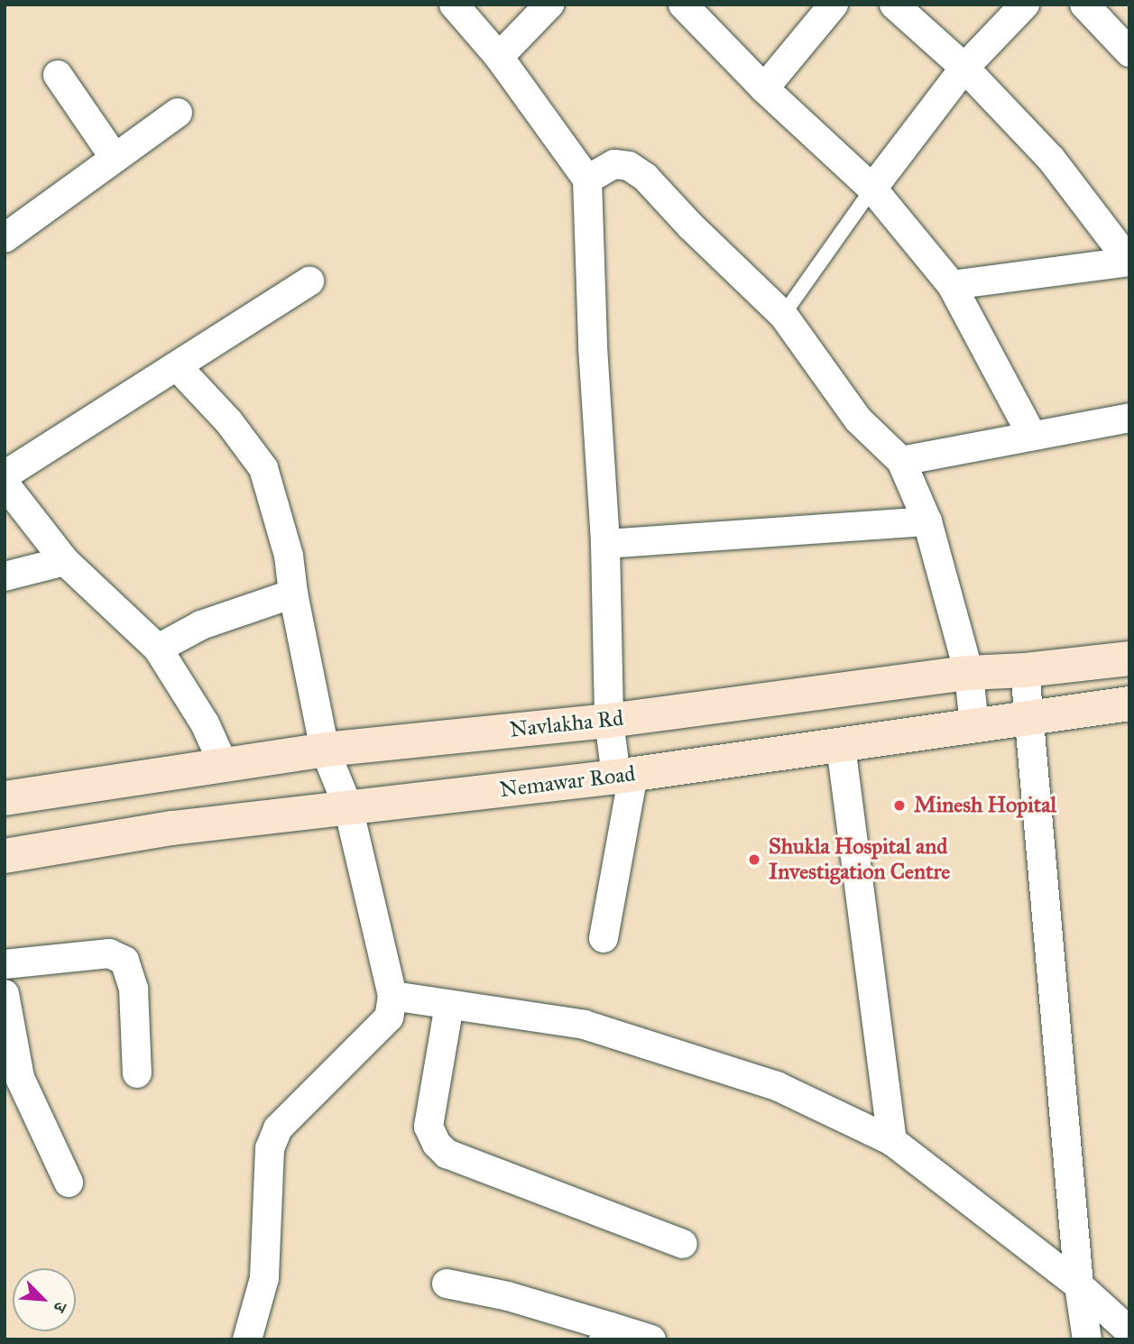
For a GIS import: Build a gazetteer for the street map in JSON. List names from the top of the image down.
{
  "streets": {
    "main road": ["Navlakha Rd", "Nemawar Road"]
  },
  "places": ["Minesh Hopital", "Shukla Hospital and Investigation Centre"],
  "north": "bottom right"
}
